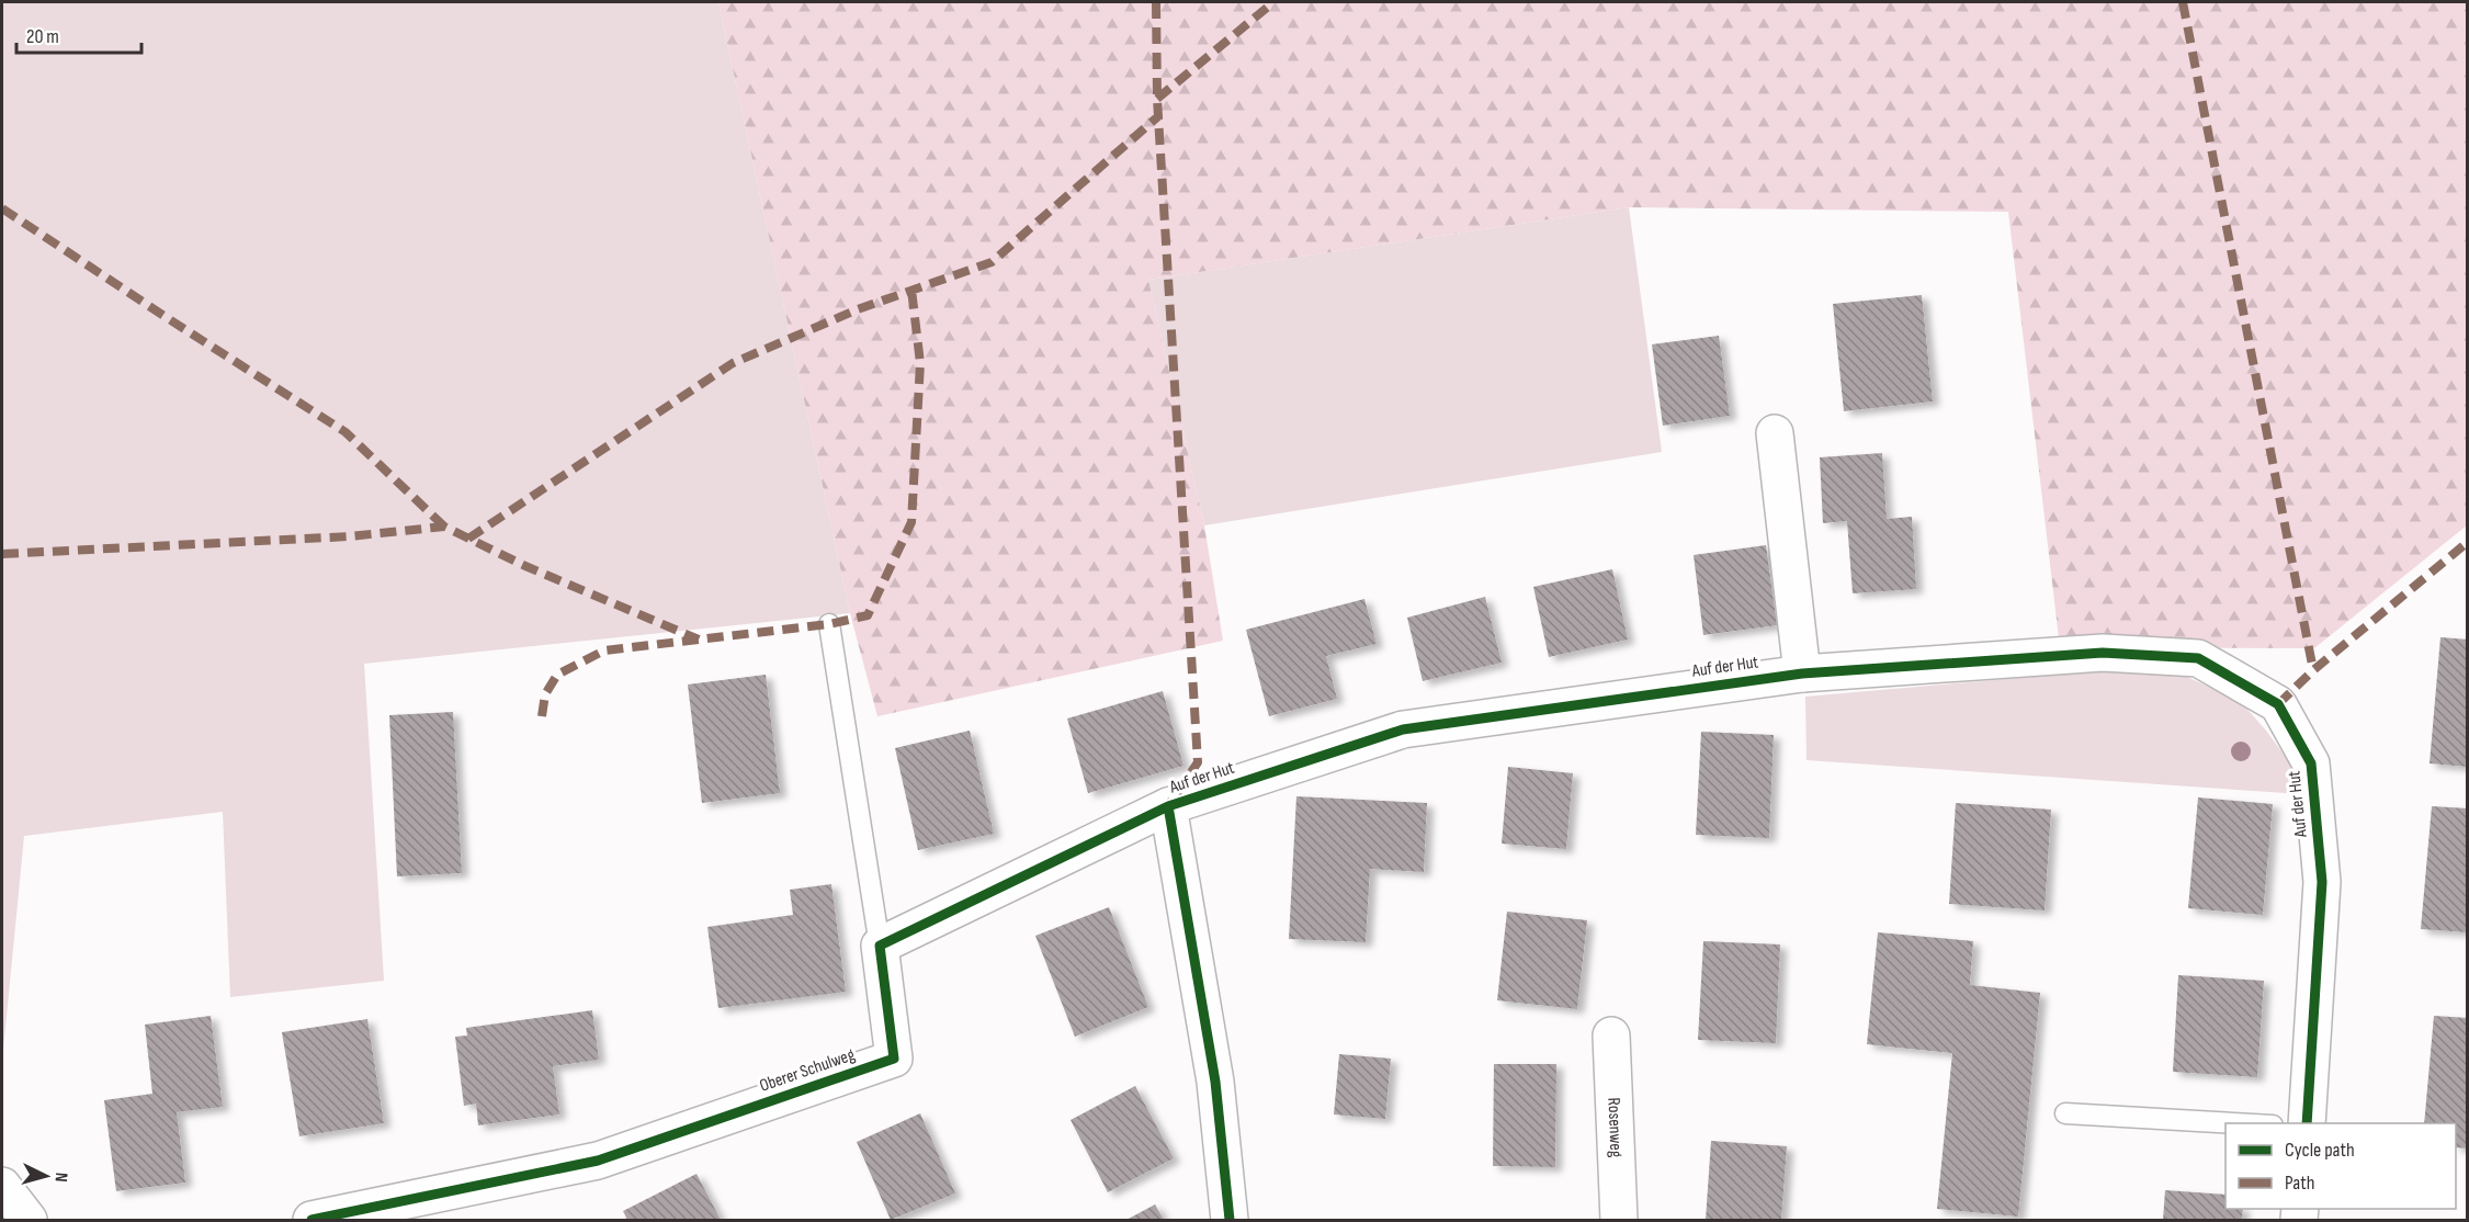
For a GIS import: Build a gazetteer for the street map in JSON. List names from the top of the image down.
{
  "streets": {
    "street": ["Auf der Hut", "Oberer Schulweg", "Rosenweg"]
  },
  "legend": ["Cycle path", "Path"],
  "scale_bar": "20 m",
  "north": "right"
}
